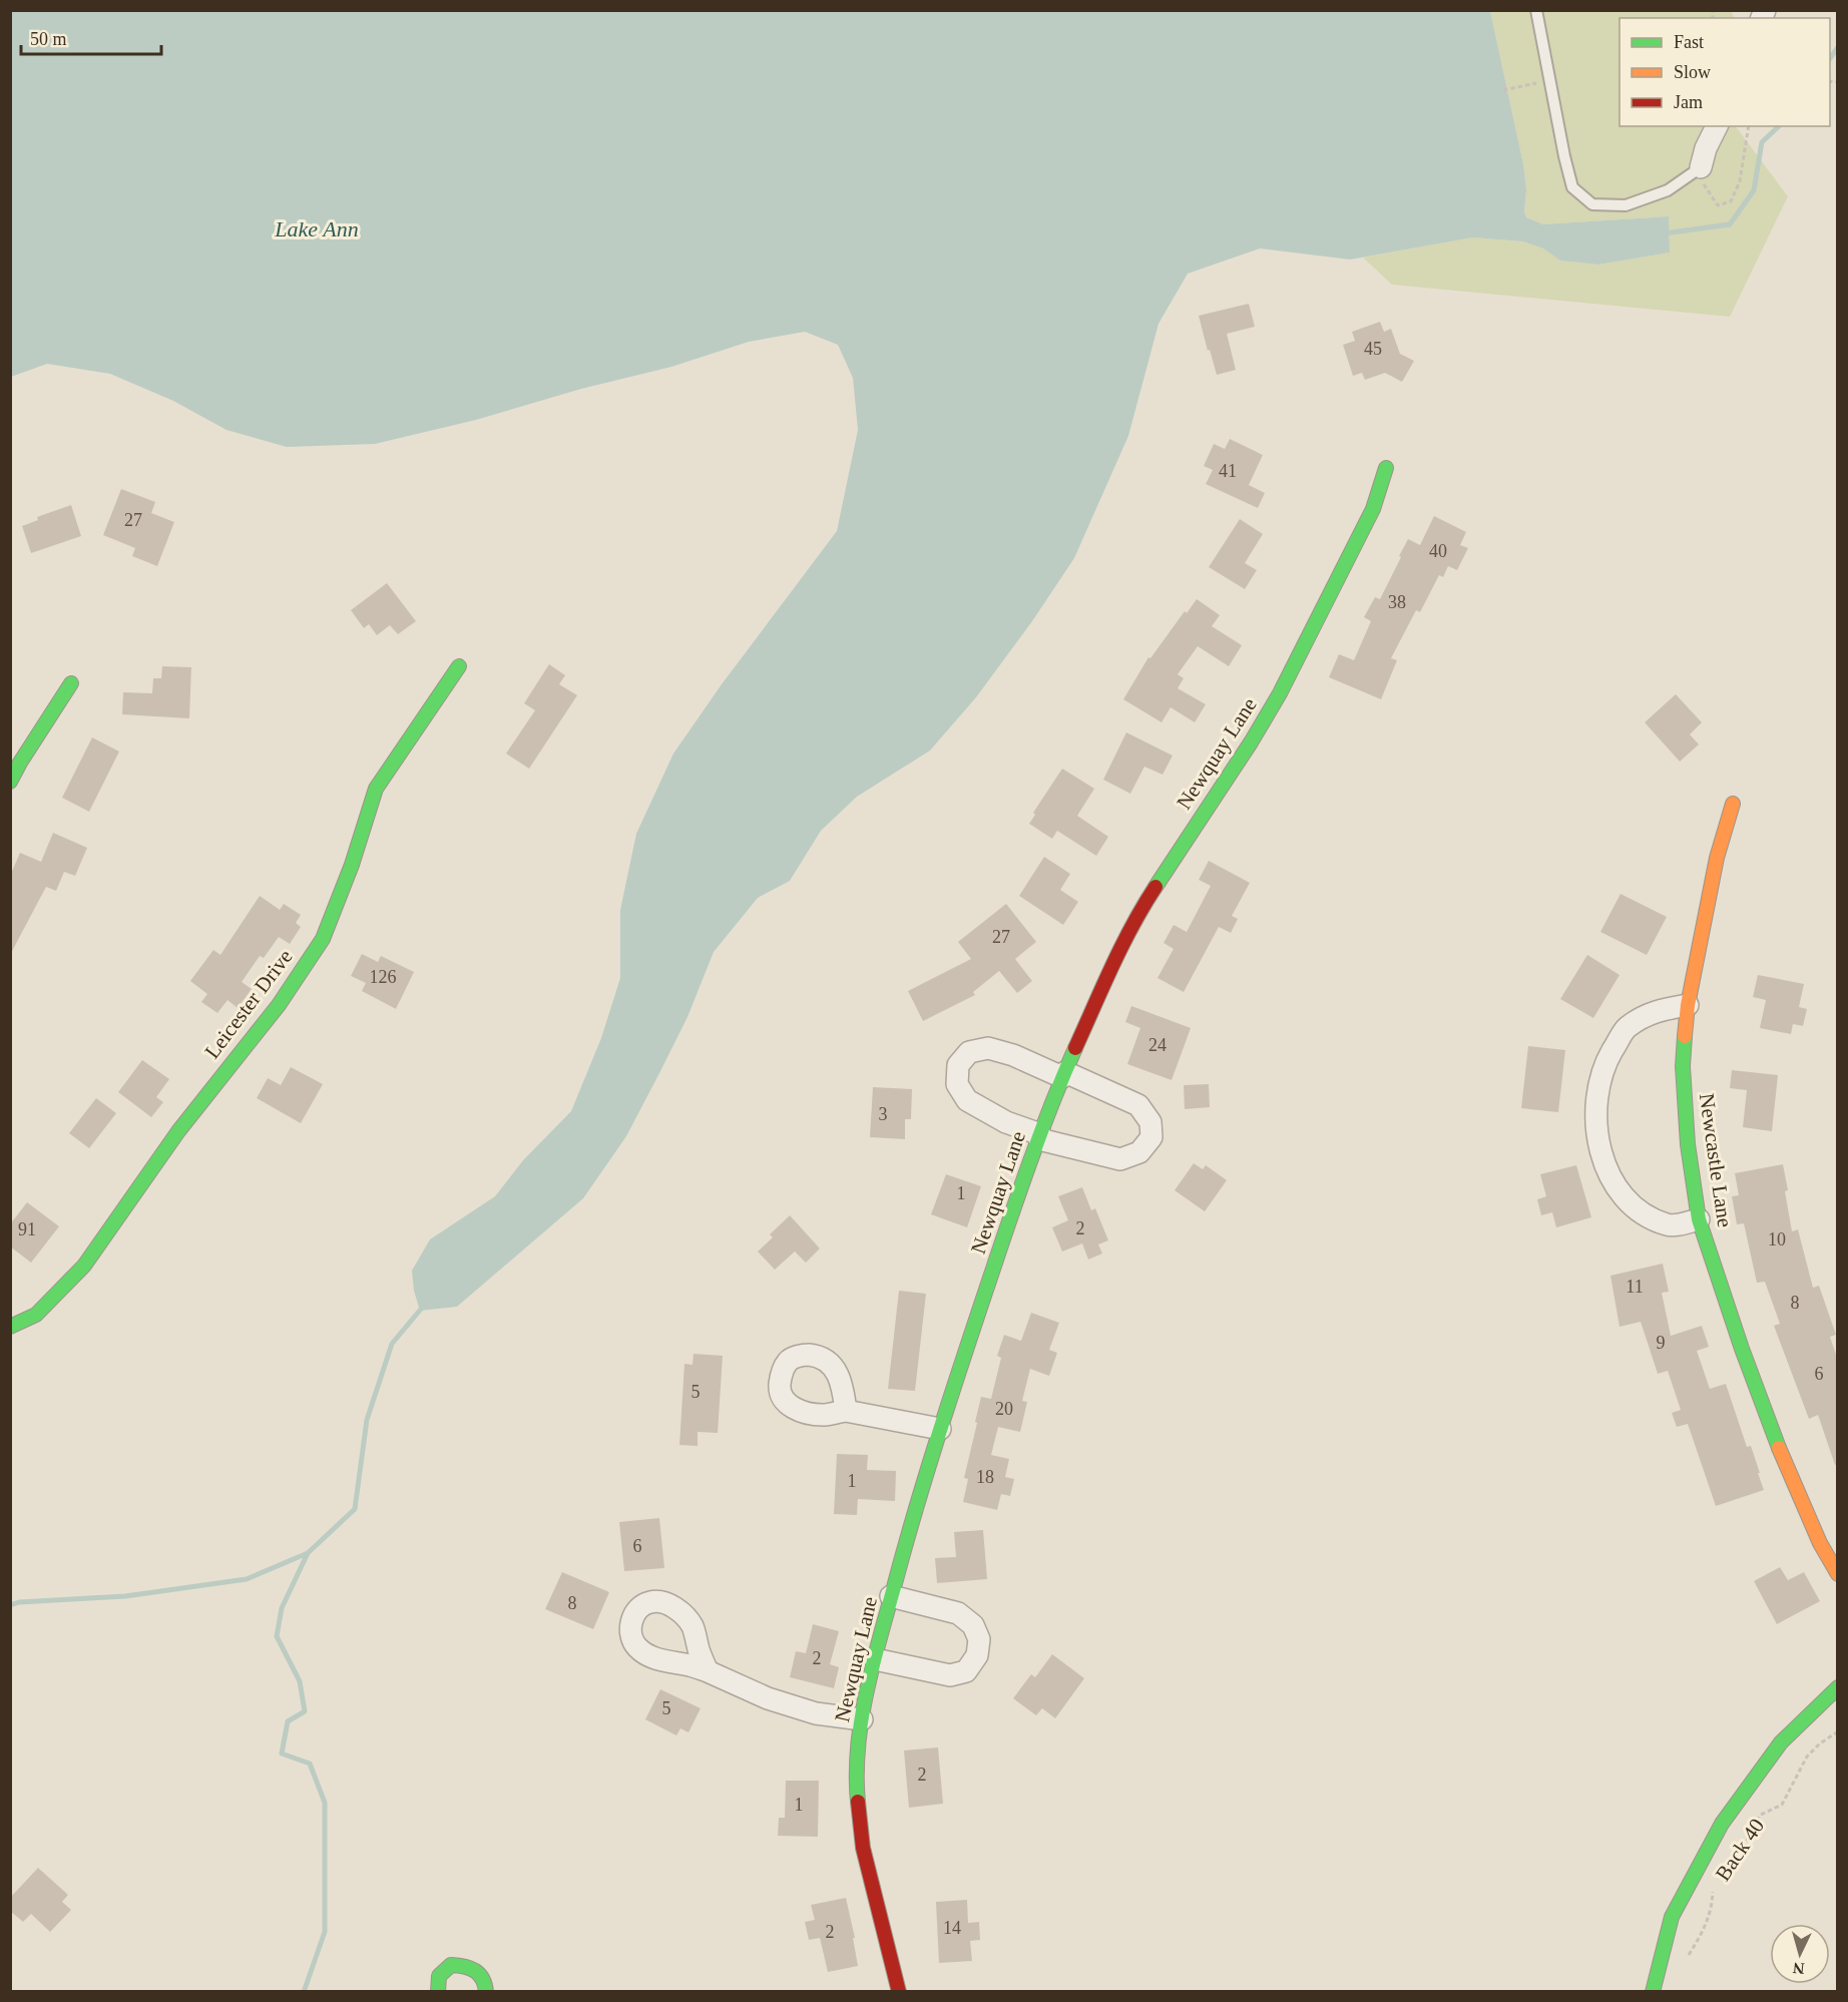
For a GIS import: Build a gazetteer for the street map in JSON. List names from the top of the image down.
{
  "streets": {
    "street": ["Newquay Lane", "Leicester Drive", "Newcastle Lane"],
    "path": ["Back 40"]
  },
  "water": ["Lake Ann"],
  "house_numbers": [
    "45",
    "41",
    "27",
    "40",
    "38",
    "27",
    "126",
    "24",
    "3",
    "1",
    "2",
    "91",
    "10",
    "11",
    "8",
    "9",
    "6",
    "5",
    "20",
    "18",
    "1",
    "6",
    "8",
    "2",
    "5",
    "2",
    "1",
    "14",
    "2"
  ],
  "legend": ["Fast", "Slow", "Jam"],
  "scale_bar": "50 m",
  "north": "bottom"
}
